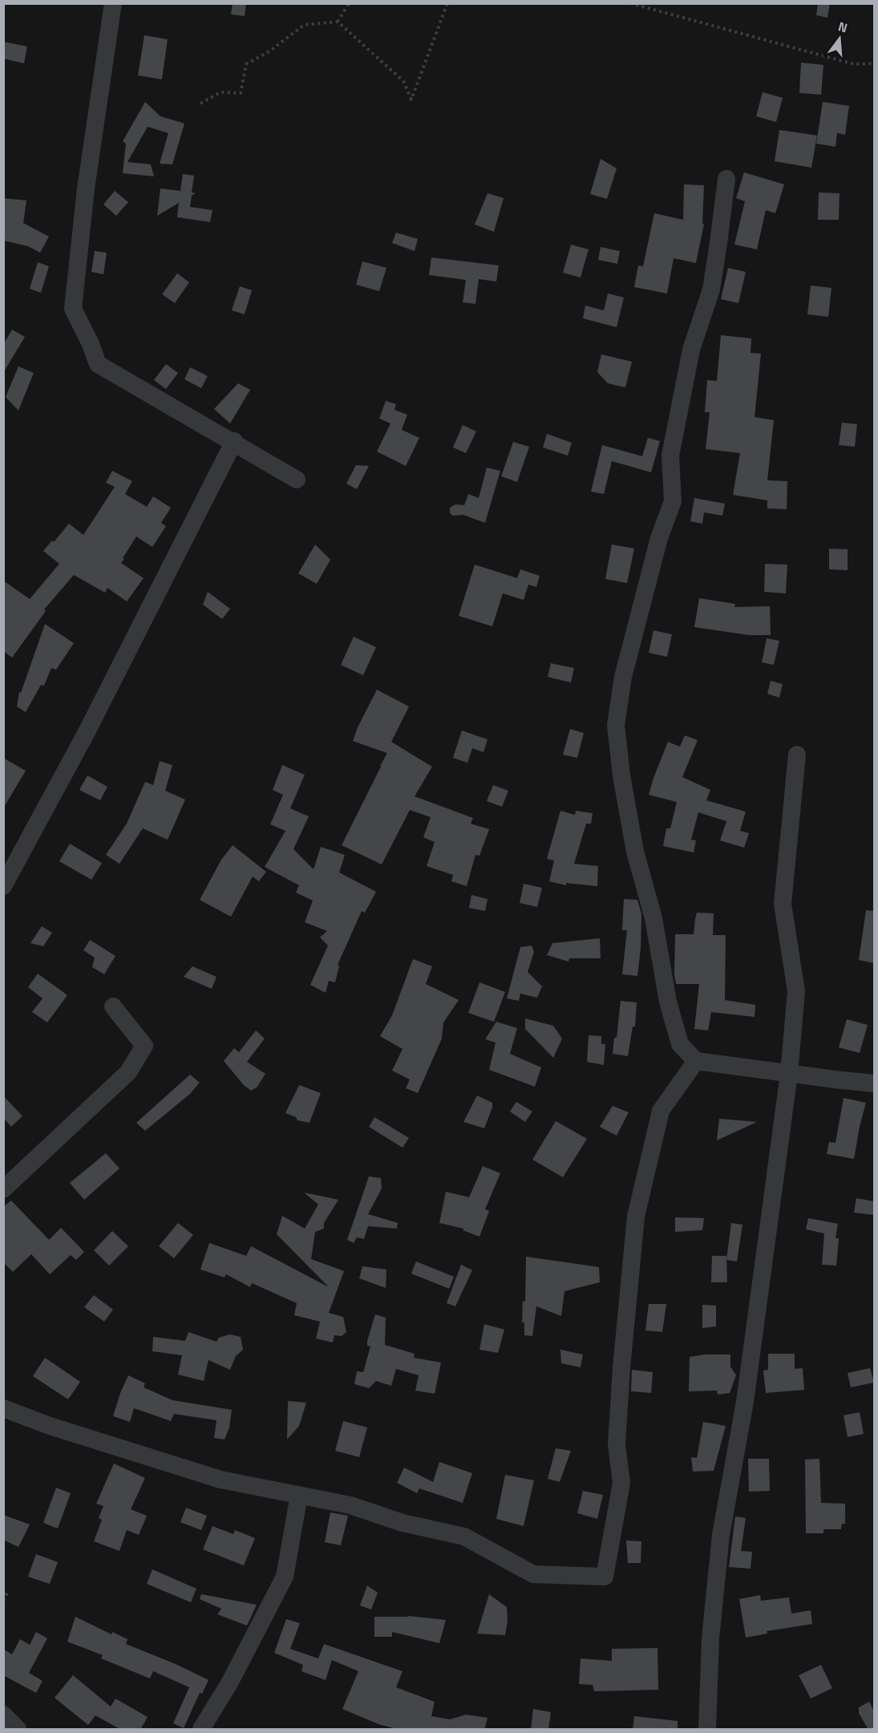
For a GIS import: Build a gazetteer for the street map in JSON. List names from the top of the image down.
{
  "north": "top"
}
